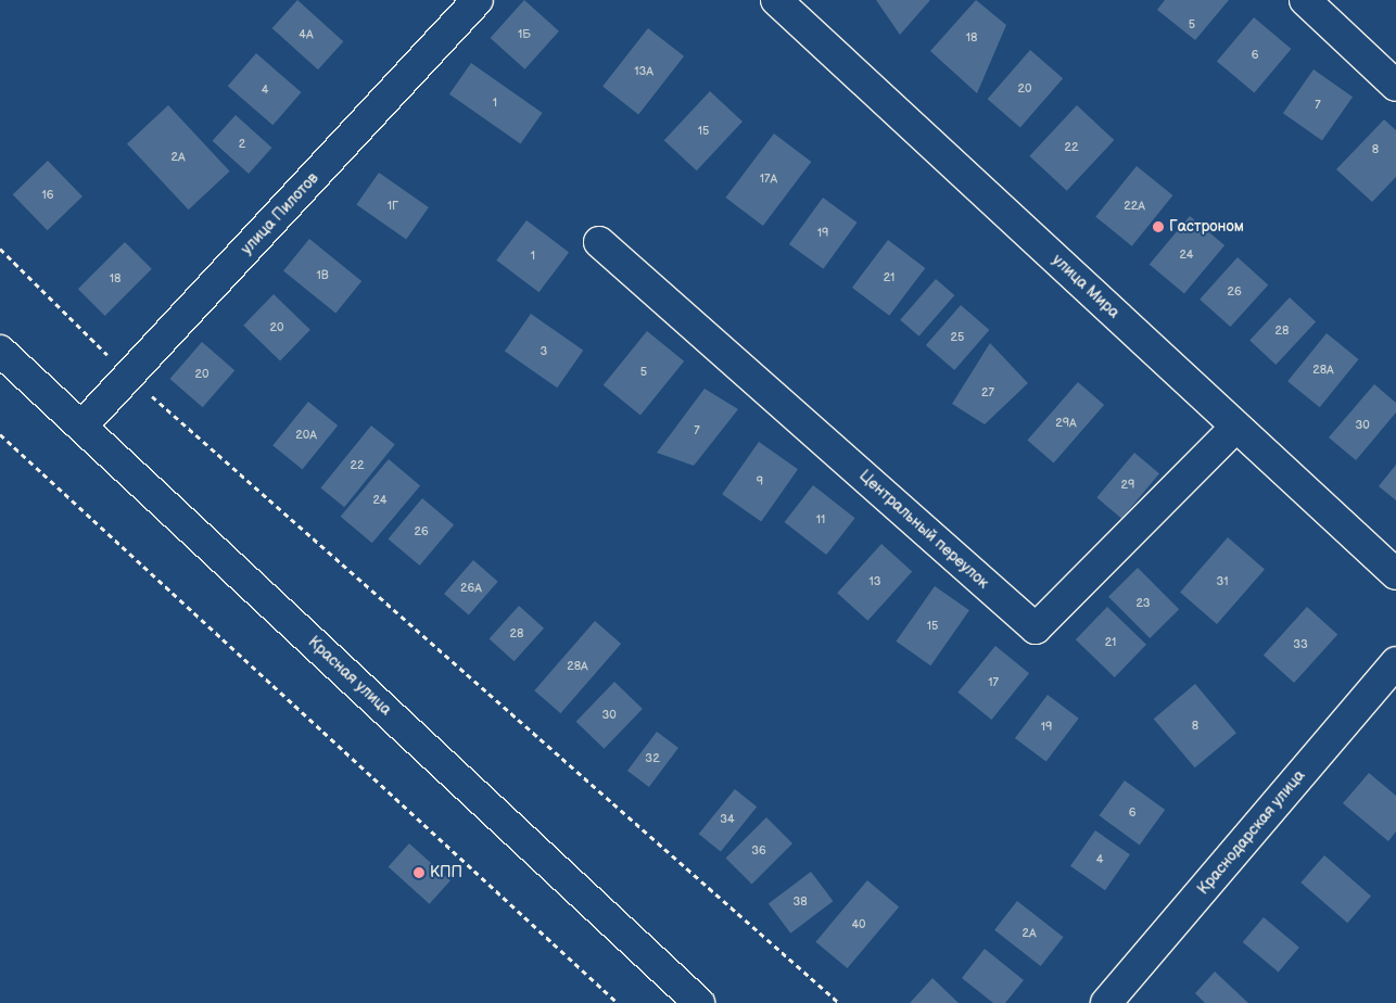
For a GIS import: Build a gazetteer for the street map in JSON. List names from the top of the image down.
{
  "streets": {
    "street": [
      "улица Пилотов",
      "улица Мира",
      "Центральный переулок",
      "Красная улица",
      "Краснодарская улица"
    ]
  },
  "crossings": [
    ["улица Пилотов", "Красная улица"],
    ["улица Мира", "Центральный переулок"]
  ],
  "places": ["Гастроном", "КПП"],
  "house_numbers": [
    "5",
    "4А",
    "1Б",
    "18",
    "6",
    "13А",
    "20",
    "4",
    "1",
    "7",
    "15",
    "2",
    "22",
    "8",
    "2А",
    "17А",
    "16",
    "1Г",
    "22А",
    "19",
    "24",
    "1",
    "1В",
    "21",
    "18",
    "26",
    "20",
    "28",
    "25",
    "3",
    "28А",
    "5",
    "20",
    "27",
    "29А",
    "30",
    "7",
    "20А",
    "22",
    "9",
    "29",
    "24",
    "11",
    "26",
    "13",
    "31",
    "26А",
    "23",
    "15",
    "28",
    "21",
    "33",
    "28А",
    "17",
    "30",
    "8",
    "19",
    "32",
    "6",
    "34",
    "36",
    "4",
    "38",
    "40",
    "2А"
  ]
}
